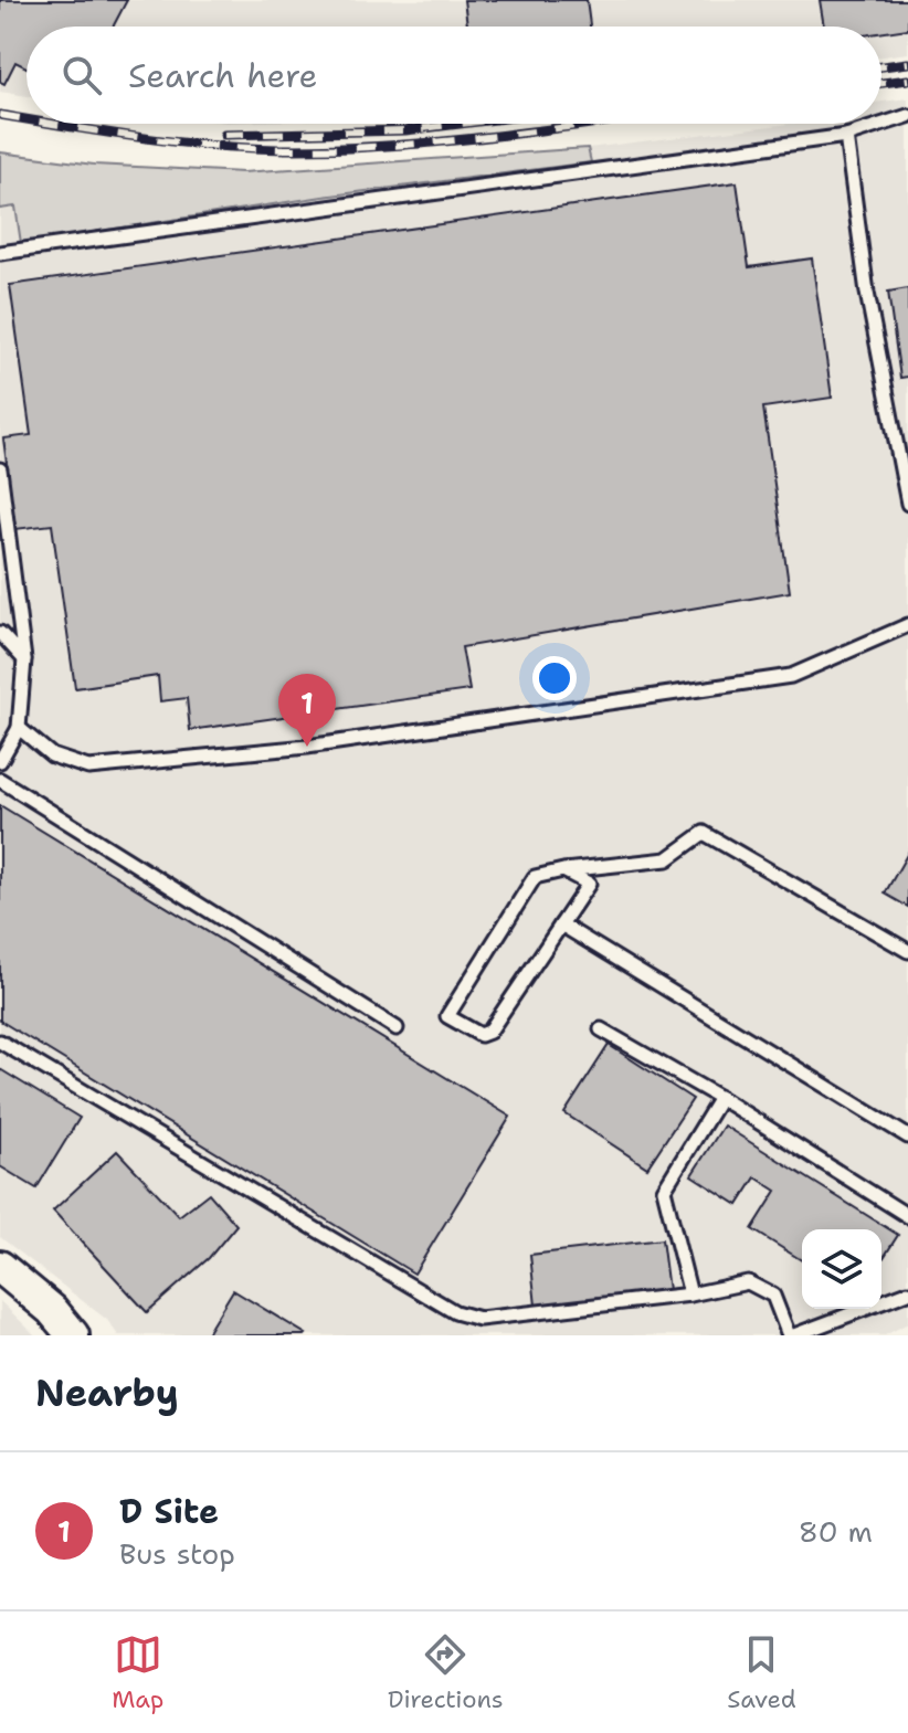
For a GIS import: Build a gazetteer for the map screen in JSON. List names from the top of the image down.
{
  "page": {
    "search": "Search here",
    "pins": "1",
    "heading": "Nearby",
    "list": [
      {
        "mark": "1",
        "name": "D Site",
        "note": "Bus stop",
        "value": "80 m"
      }
    ],
    "nav": ["Map", "Directions", "Saved"]
  }
}
